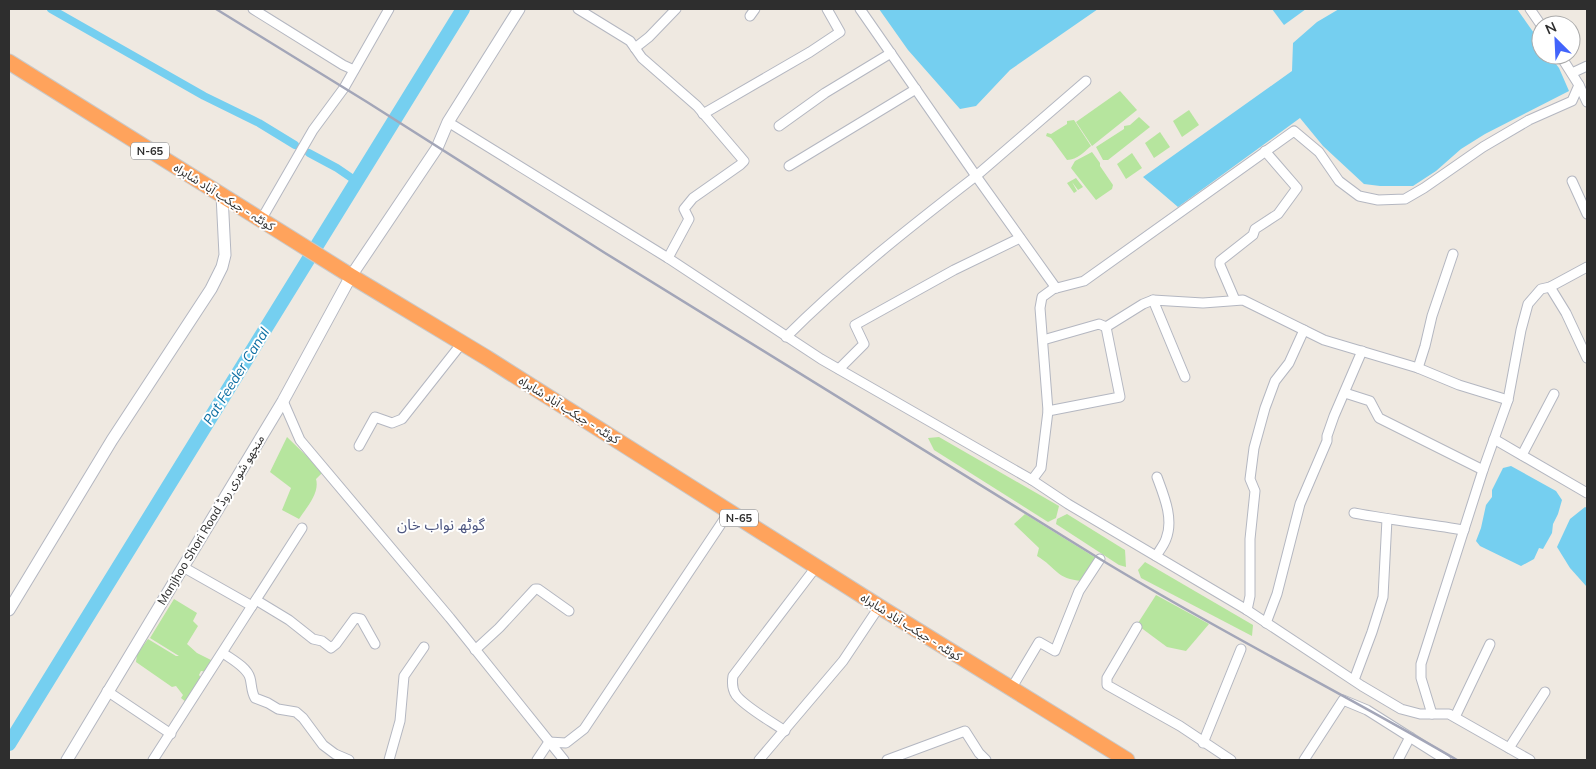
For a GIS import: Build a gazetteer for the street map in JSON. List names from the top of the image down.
{
  "streets": {
    "highway": ["N-65", "کوئٹہ - جیکب آباد شاہراہ"],
    "street": ["Manjhoo Shori Road منجھو شوری روڈ"]
  },
  "crossings": [
    ["کوئٹہ - جیکب آباد شاہراہ", "Manjhoo Shori Road منجھو شوری روڈ"]
  ],
  "districts": ["گوٹھ نواب خان"],
  "water": ["Pat Feeder Canal"],
  "north": "top left"
}
